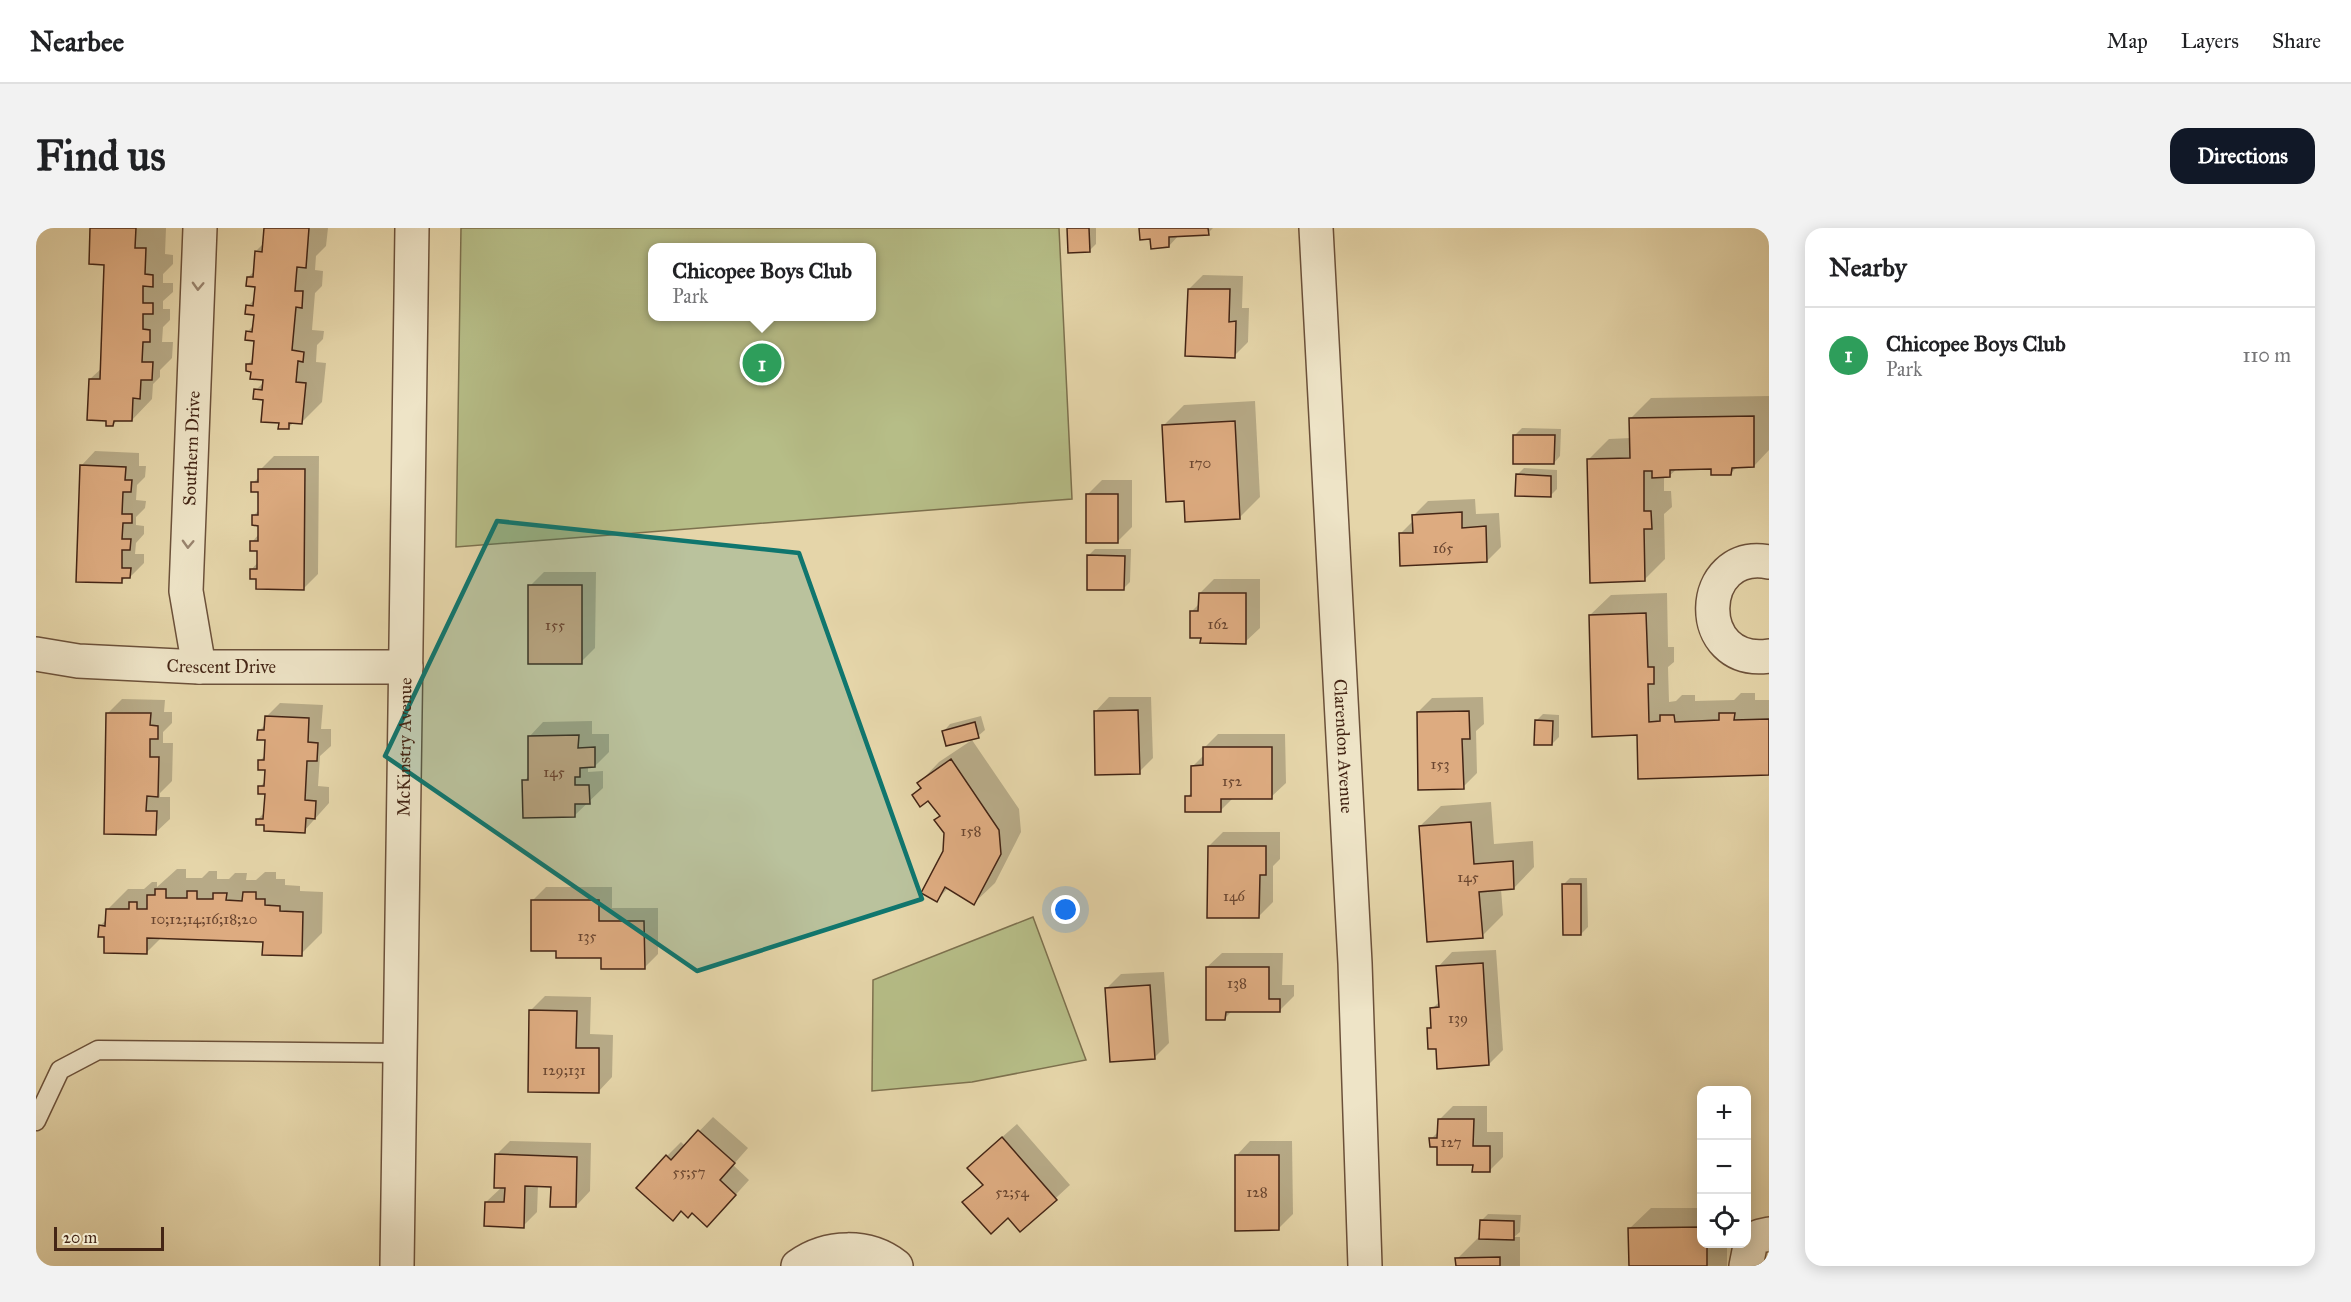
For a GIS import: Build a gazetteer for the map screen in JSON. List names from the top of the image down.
{
  "streets": {
    "street": [
      "Southern Drive",
      "Crescent Drive",
      "McKinstry Avenue",
      "Clarendon Avenue"
    ]
  },
  "crossings": [
    ["Southern Drive", "Crescent Drive"],
    ["Crescent Drive", "McKinstry Avenue"]
  ],
  "one_way": ["Southern Drive"],
  "house_numbers": [
    "170",
    "165",
    "162",
    "155",
    "153",
    "145",
    "152",
    "158",
    "145",
    "146",
    "10;12;14;16;18;20",
    "135",
    "138",
    "139",
    "129;131",
    "127",
    "55;57",
    "52;54",
    "128"
  ],
  "scale_bar": "20 m",
  "page": {
    "header": "Nearbee",
    "nav": ["Map", "Layers", "Share"],
    "buttons": "Directions",
    "title": "Find us",
    "heading": "Nearby",
    "popup": ["Chicopee Boys Club", "Park"],
    "list": [
      {
        "mark": "1",
        "name": "Chicopee Boys Club",
        "note": "Park",
        "value": "110 m"
      }
    ],
    "pins": "1",
    "map_buttons": ["+", "−"],
    "scale": "20 m"
  }
}
